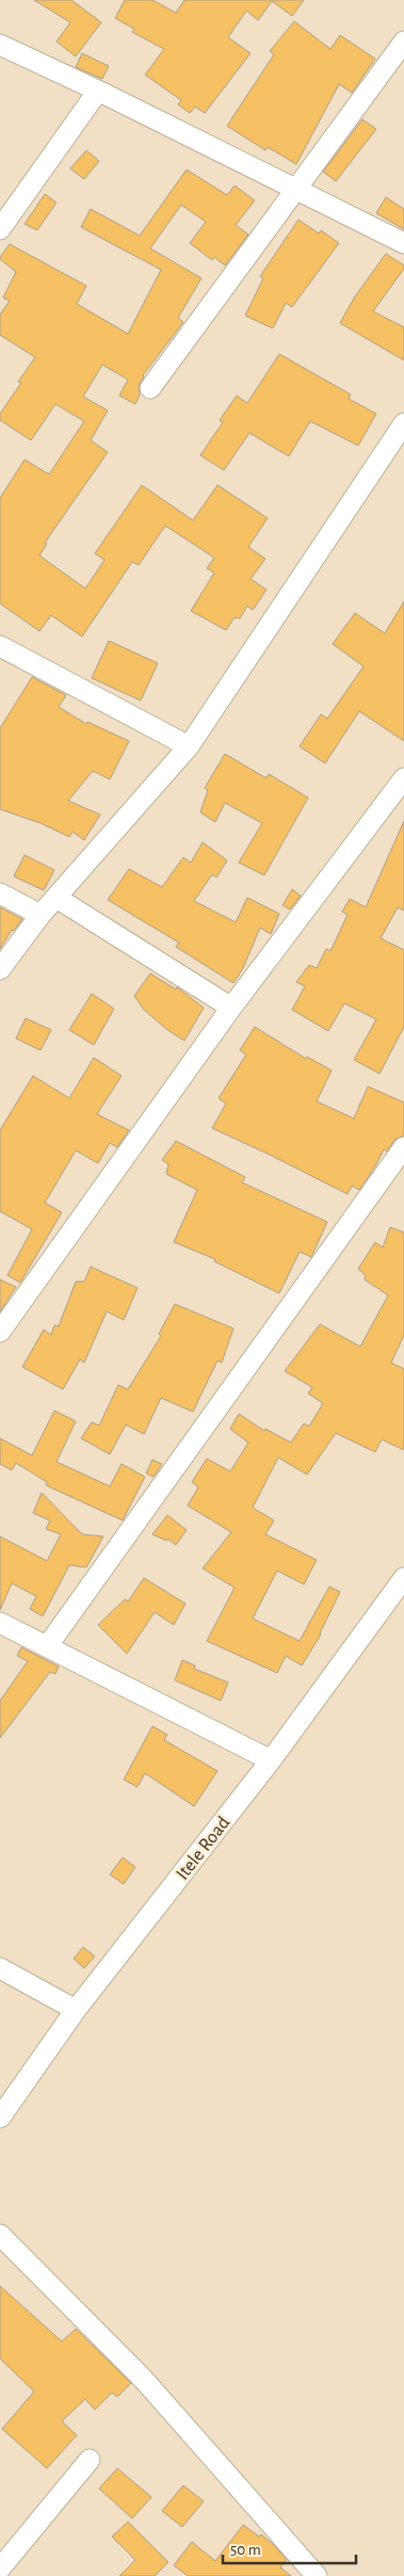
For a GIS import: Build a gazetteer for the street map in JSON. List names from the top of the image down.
{
  "streets": {
    "street": ["Itele Road"]
  },
  "scale_bar": "50 m"
}
